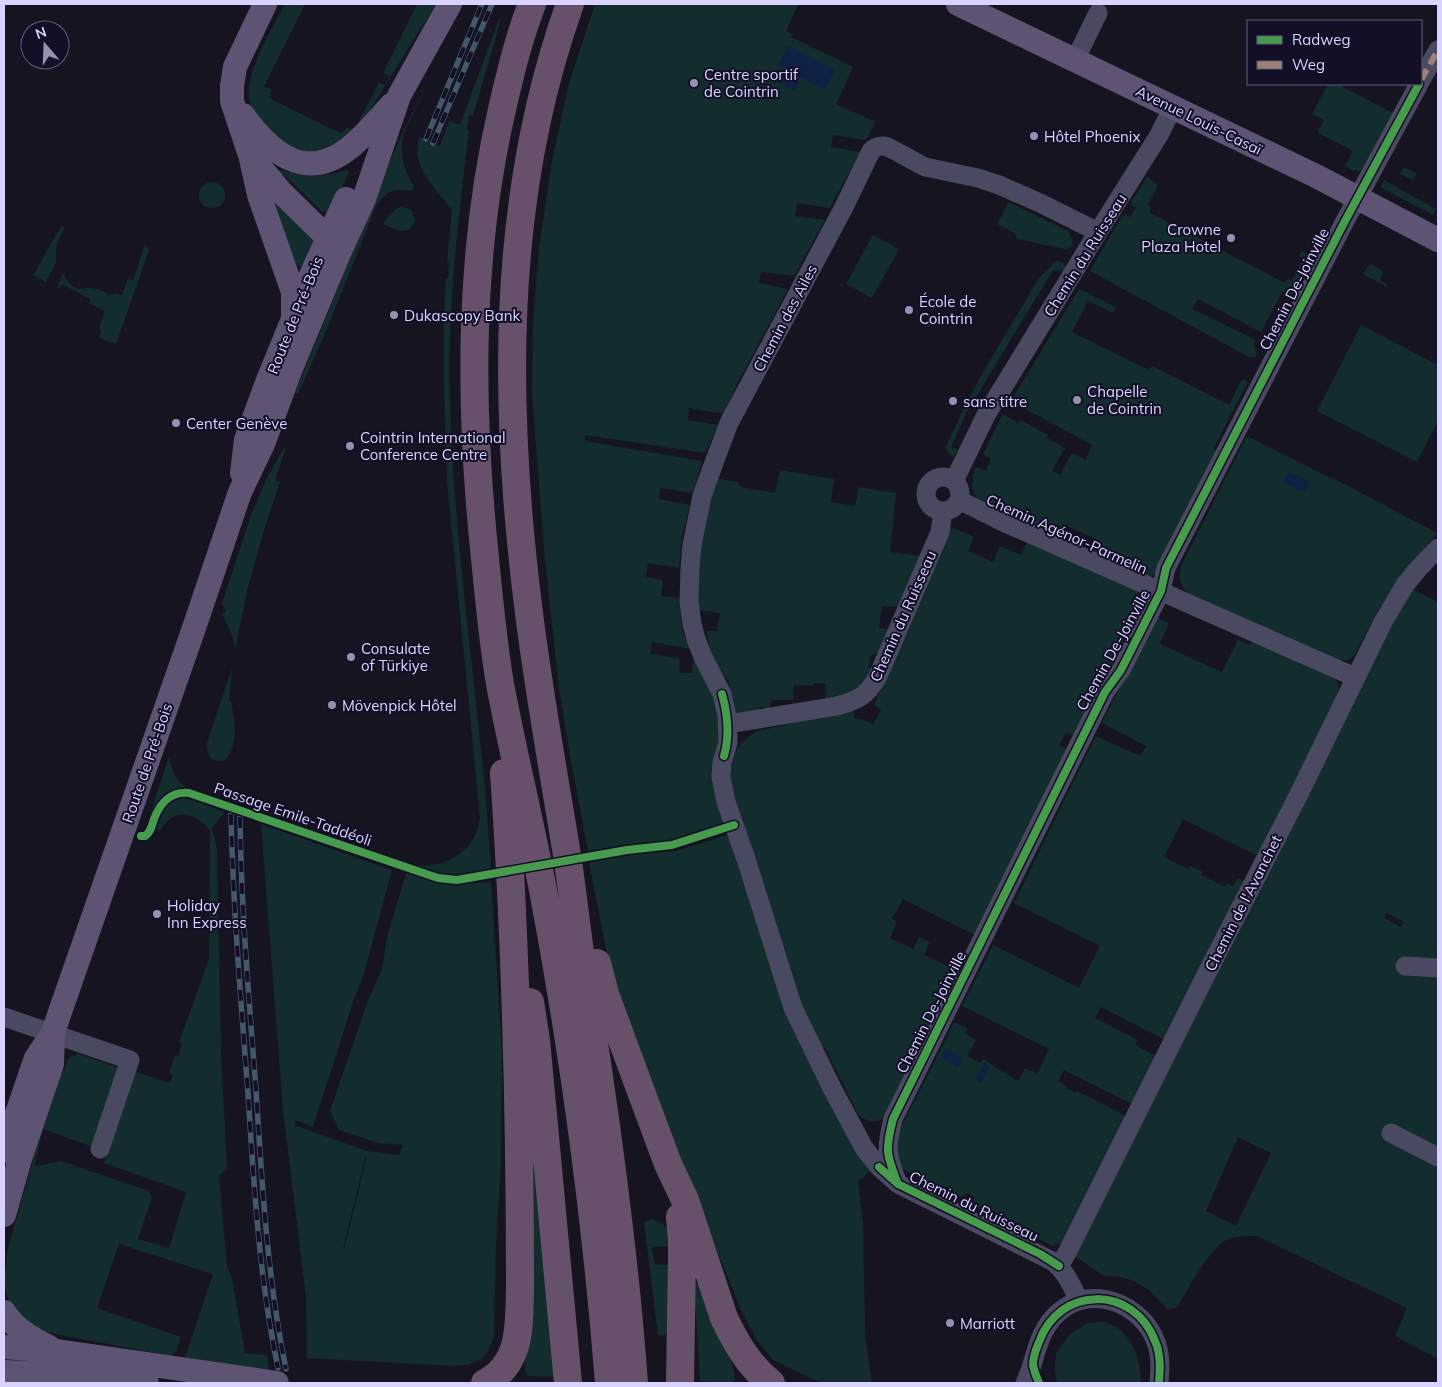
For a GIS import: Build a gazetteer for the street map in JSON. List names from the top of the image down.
{
  "streets": {
    "main road": ["Avenue Louis-Casaï", "Route de Pré-Bois"],
    "street": [
      "Chemin du Ruisseau",
      "Chemin De-Joinville",
      "Chemin des Ailes",
      "Chemin Agénor-Parmelin",
      "Chemin de l'Avanchet"
    ],
    "cycle path": ["Passage Emile-Taddéoli"]
  },
  "crossings": [
    ["Avenue Louis-Casaï", "Chemin du Ruisseau"],
    ["Avenue Louis-Casaï", "Chemin De-Joinville"],
    ["Chemin du Ruisseau", "Chemin De-Joinville"],
    ["Chemin du Ruisseau", "Chemin des Ailes"],
    ["Chemin du Ruisseau", "Chemin Agénor-Parmelin"],
    ["Chemin du Ruisseau", "Chemin de l'Avanchet"],
    ["Chemin De-Joinville", "Chemin Agénor-Parmelin"],
    ["Chemin Agénor-Parmelin", "Chemin de l'Avanchet"]
  ],
  "places": [
    "Centre sportif de Cointrin",
    "Hôtel Phoenix",
    "Crowne Plaza Hotel",
    "École de Cointrin",
    "Dukascopy Bank",
    "Chapelle de Cointrin",
    "sans titre",
    "Center Genève",
    "Cointrin International Conference Centre",
    "Consulate of Türkiye",
    "Mövenpick Hôtel",
    "Holiday Inn Express",
    "Marriott"
  ],
  "legend": ["Radweg", "Weg"],
  "north": "top"
}
